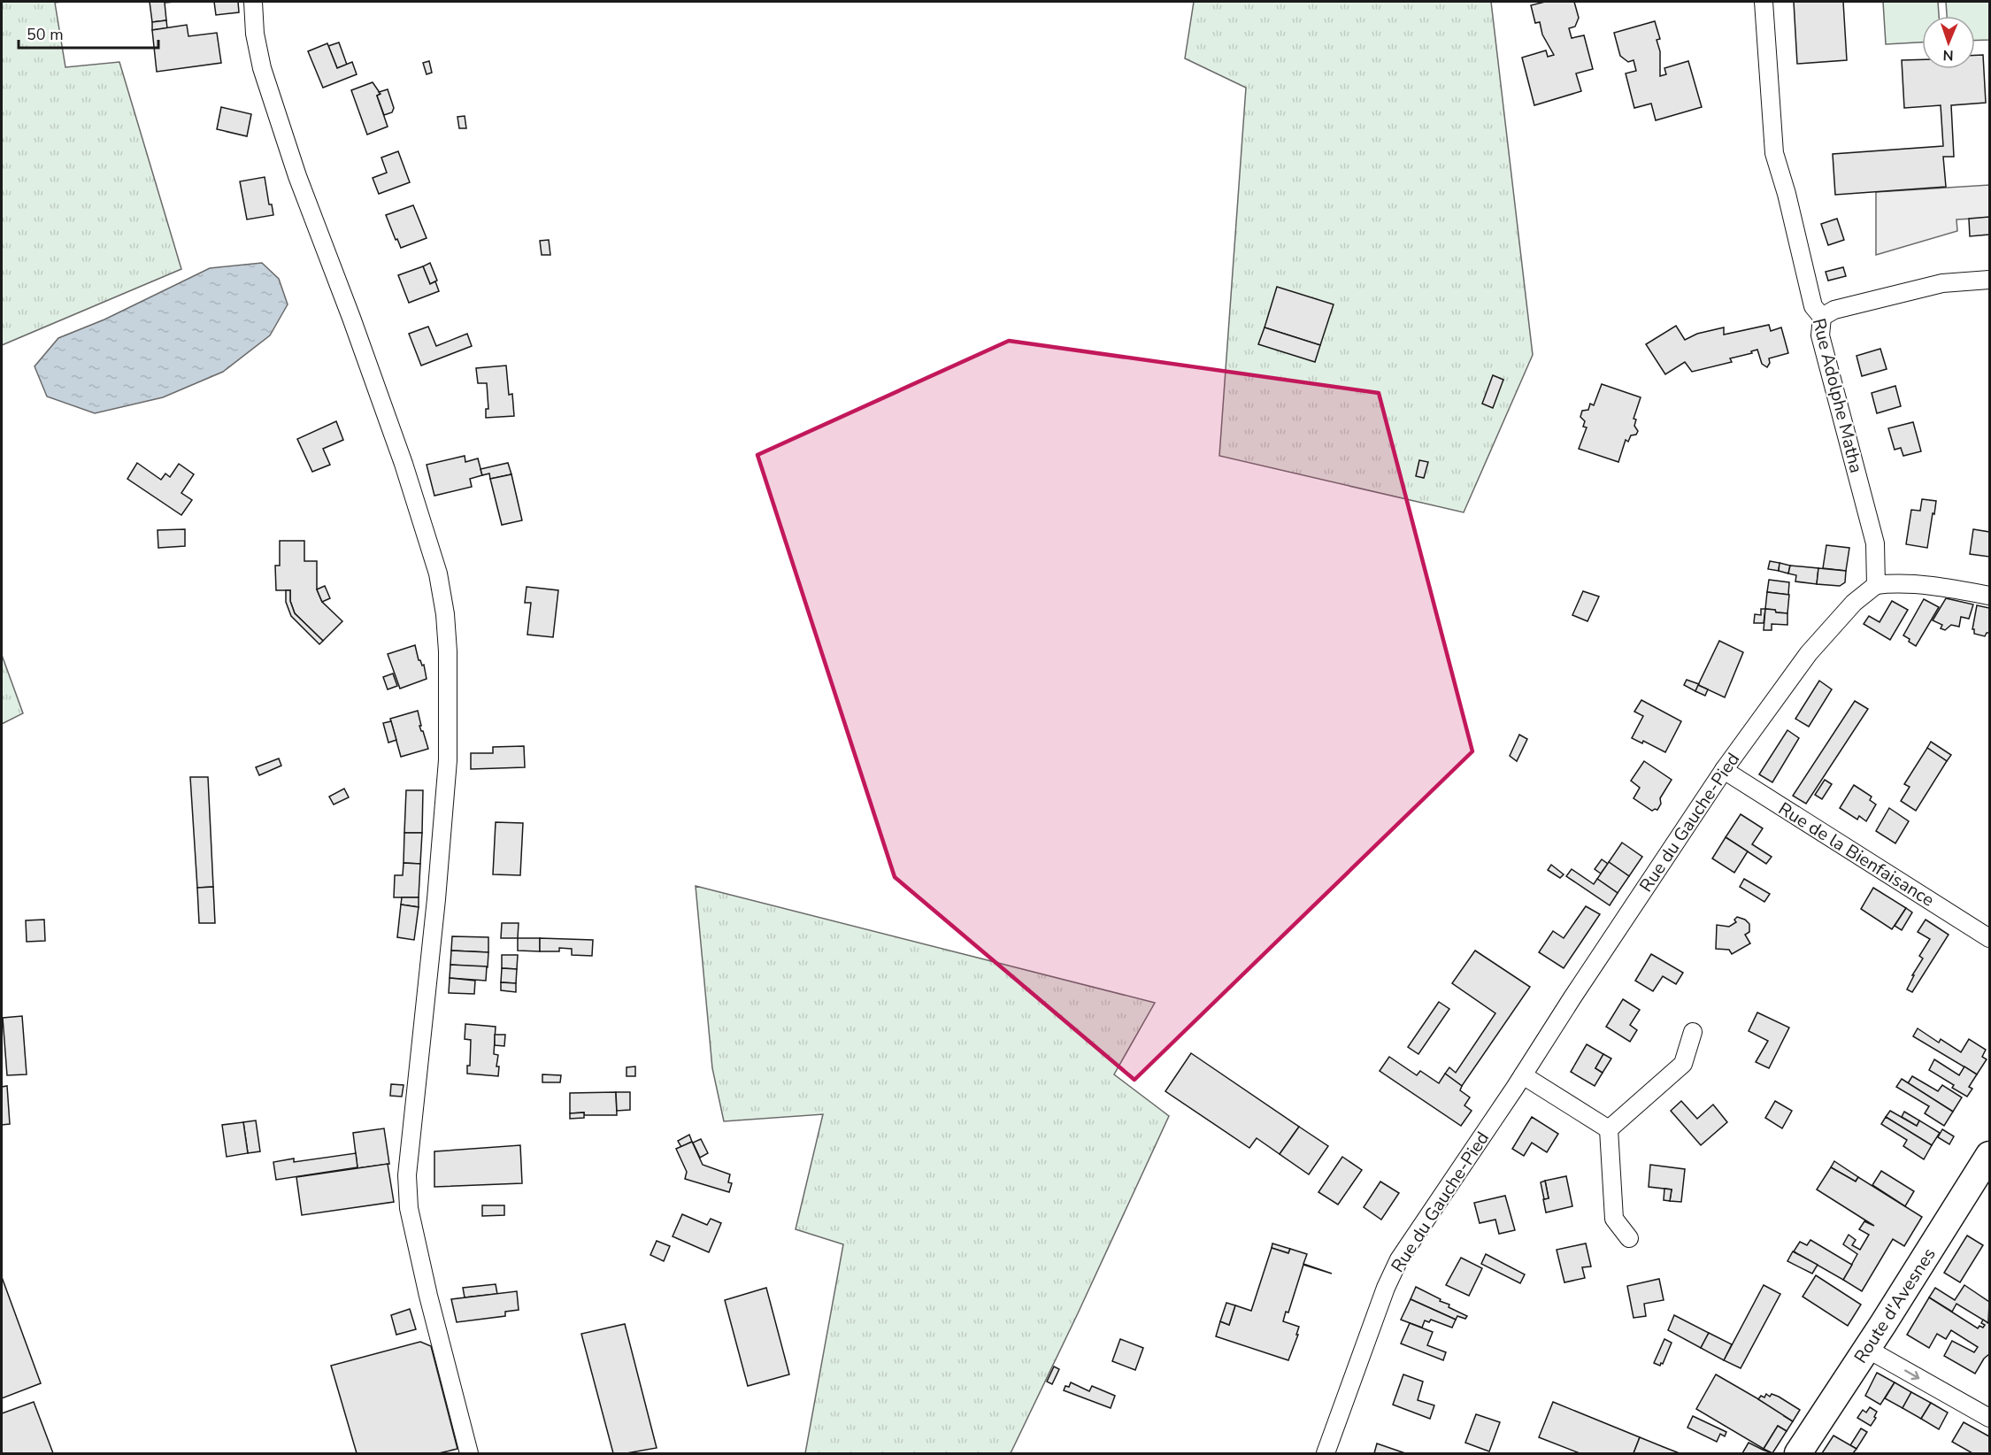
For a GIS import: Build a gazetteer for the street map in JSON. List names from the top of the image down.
{
  "streets": {
    "main road": ["Route d'Avesnes"],
    "street": ["Rue Adolphe Matha", "Rue du Gauche-Pied", "Rue de la Bienfaisance"]
  },
  "crossings": [
    ["Rue Adolphe Matha", "Rue du Gauche-Pied"],
    ["Rue du Gauche-Pied", "Rue de la Bienfaisance"]
  ],
  "scale_bar": "50 m",
  "north": "bottom"
}
